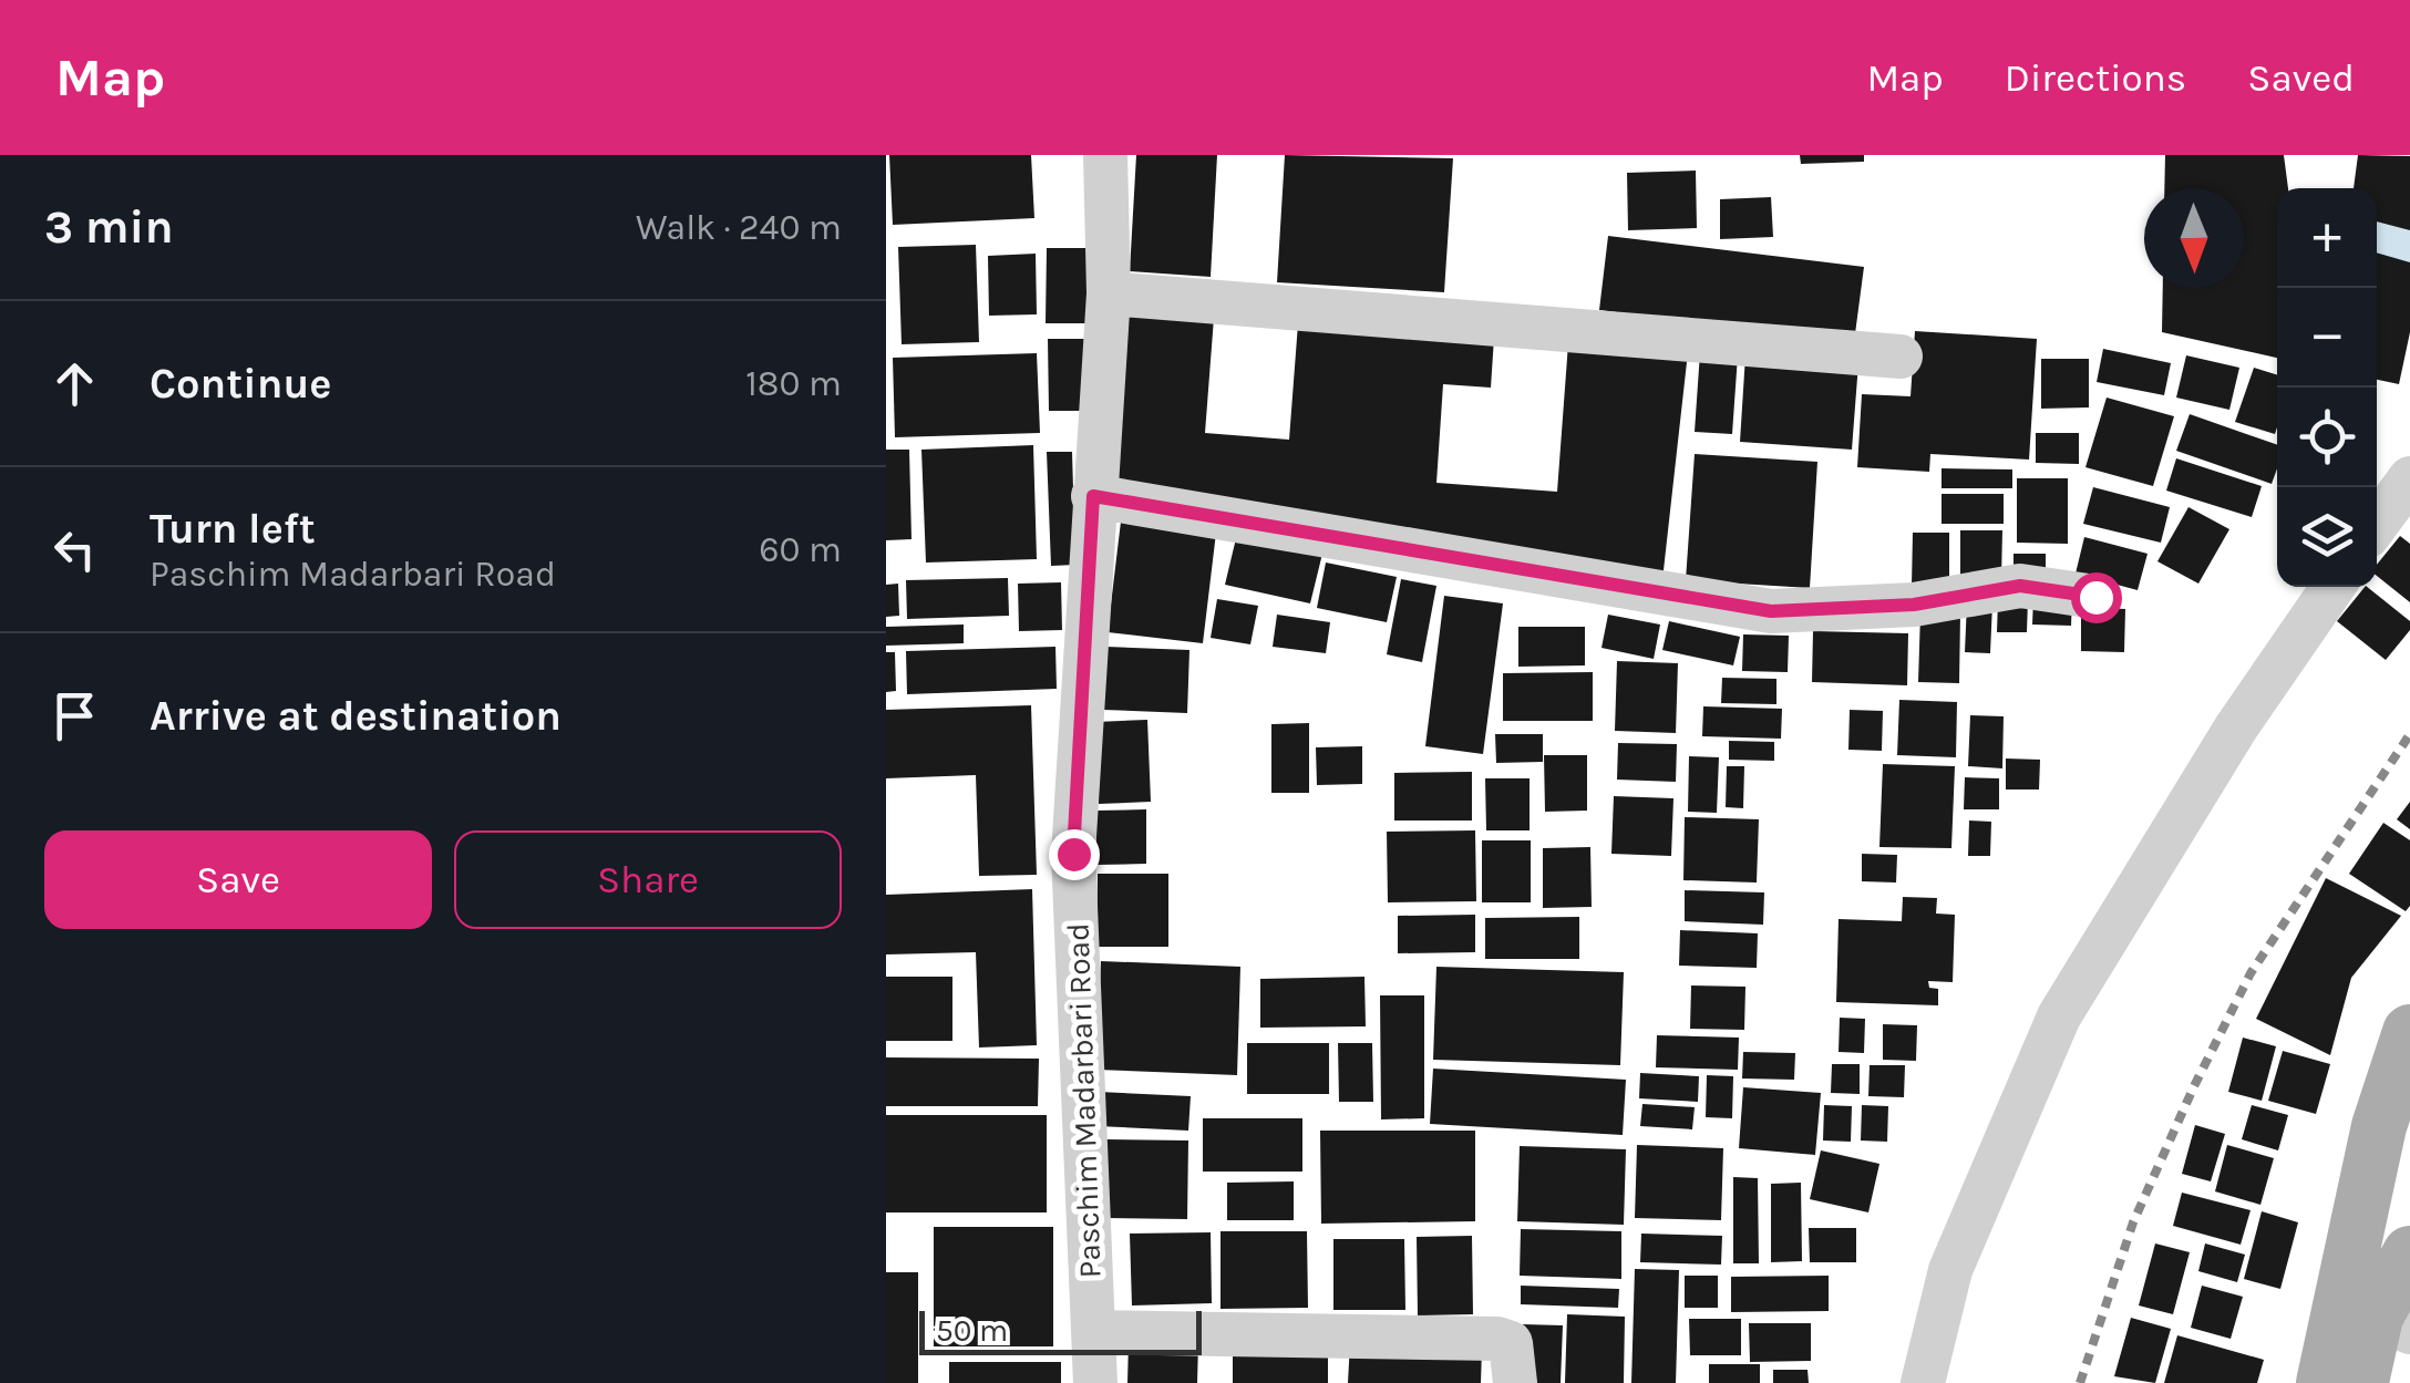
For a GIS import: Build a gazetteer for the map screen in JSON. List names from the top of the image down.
{
  "streets": {
    "street": ["Paschim Madarbari Road"]
  },
  "scale_bar": "50 m",
  "north": "bottom",
  "page": {
    "header": "Map",
    "nav": ["Map", "Directions", "Saved"],
    "heading": ["3 min", "Walk · 240 m"],
    "map_buttons": ["+", "−"],
    "list": [
      ["Continue", "180 m"],
      ["Turn left", "Paschim Madarbari Road", "60 m"],
      "Arrive at destination"
    ],
    "buttons": ["Save", "Share"],
    "scale": "50 m"
  }
}
